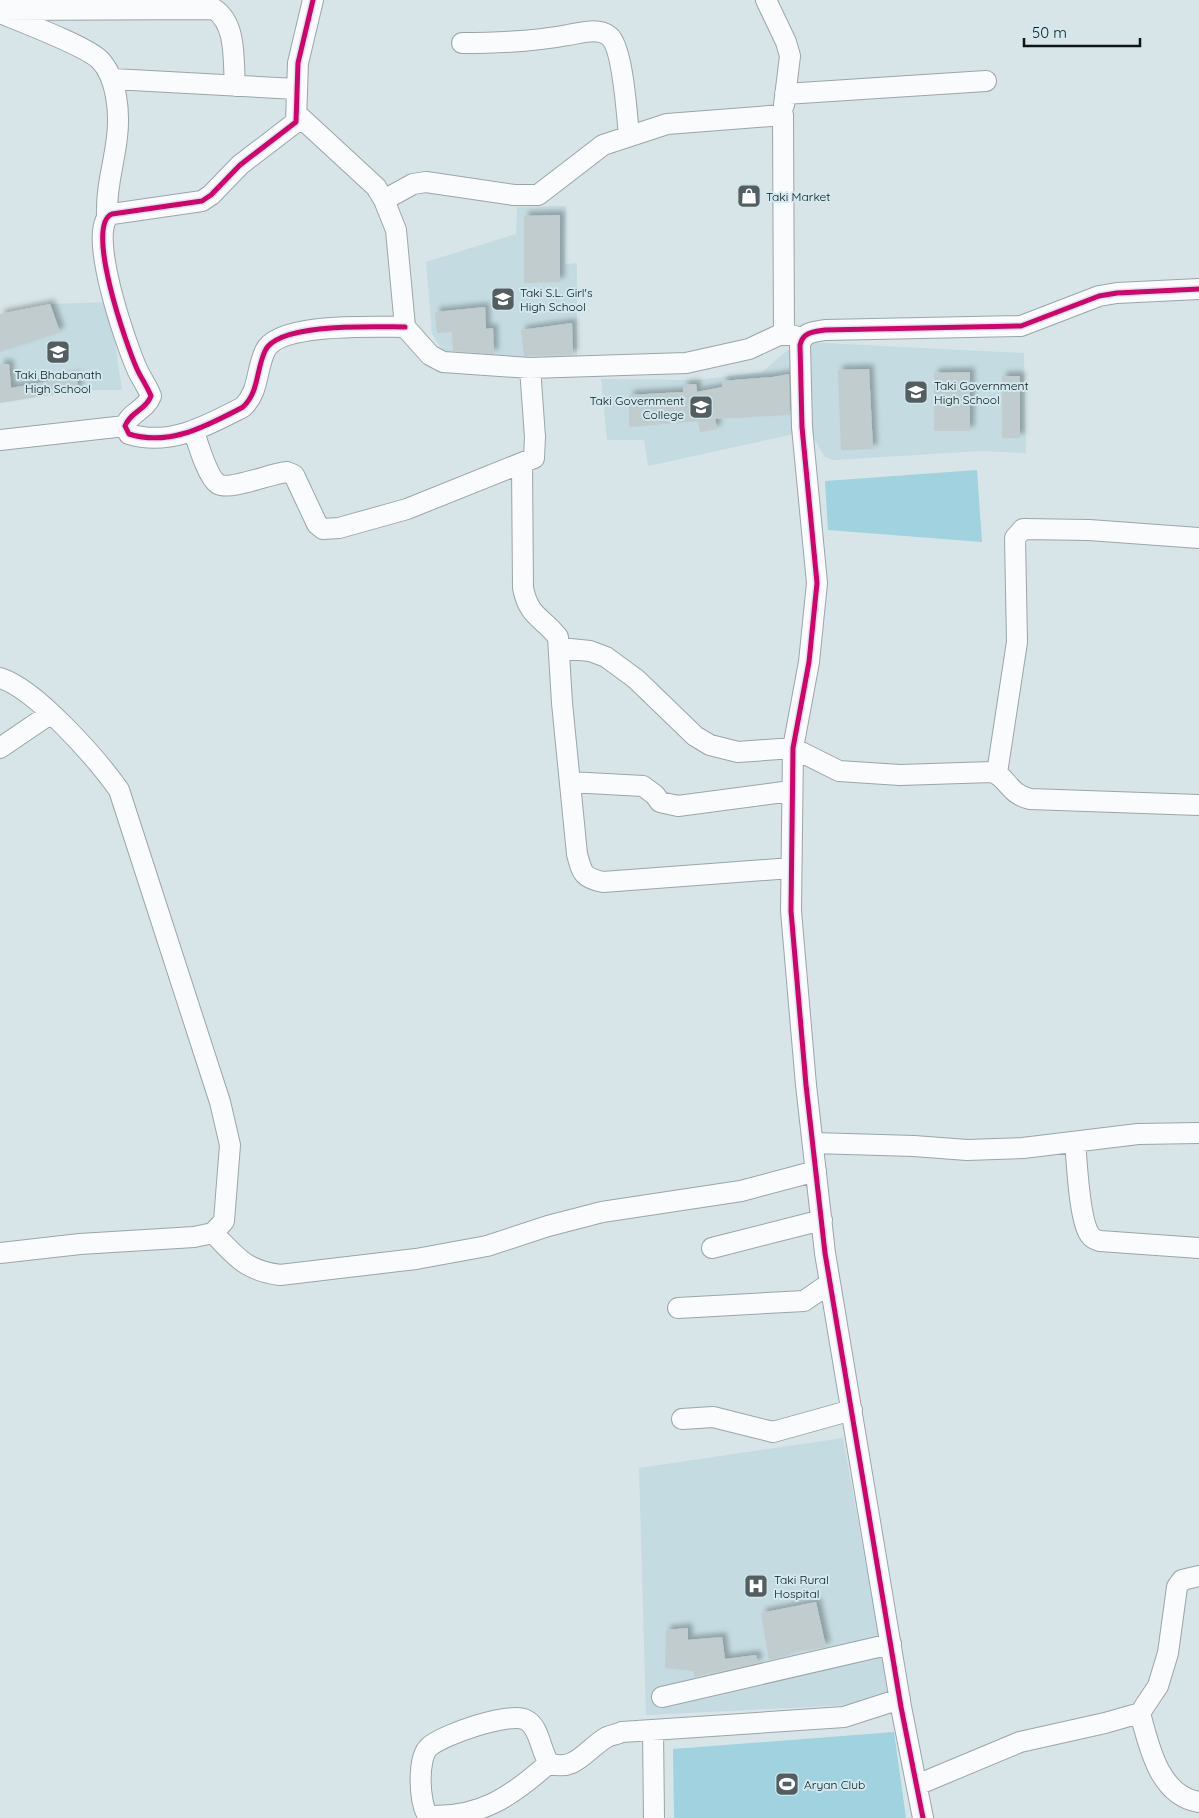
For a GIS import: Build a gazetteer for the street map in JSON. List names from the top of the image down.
{
  "places": {
    "shop": ["Taki Market"],
    "school or university": [
      "Taki S.L. Girl's High School",
      "Taki Bhabanath High School",
      "Taki Government High School",
      "Taki Government College"
    ],
    "hospital": ["Taki Rural Hospital"],
    "sports": ["Aryan Club"]
  },
  "scale_bar": "50 m"
}
